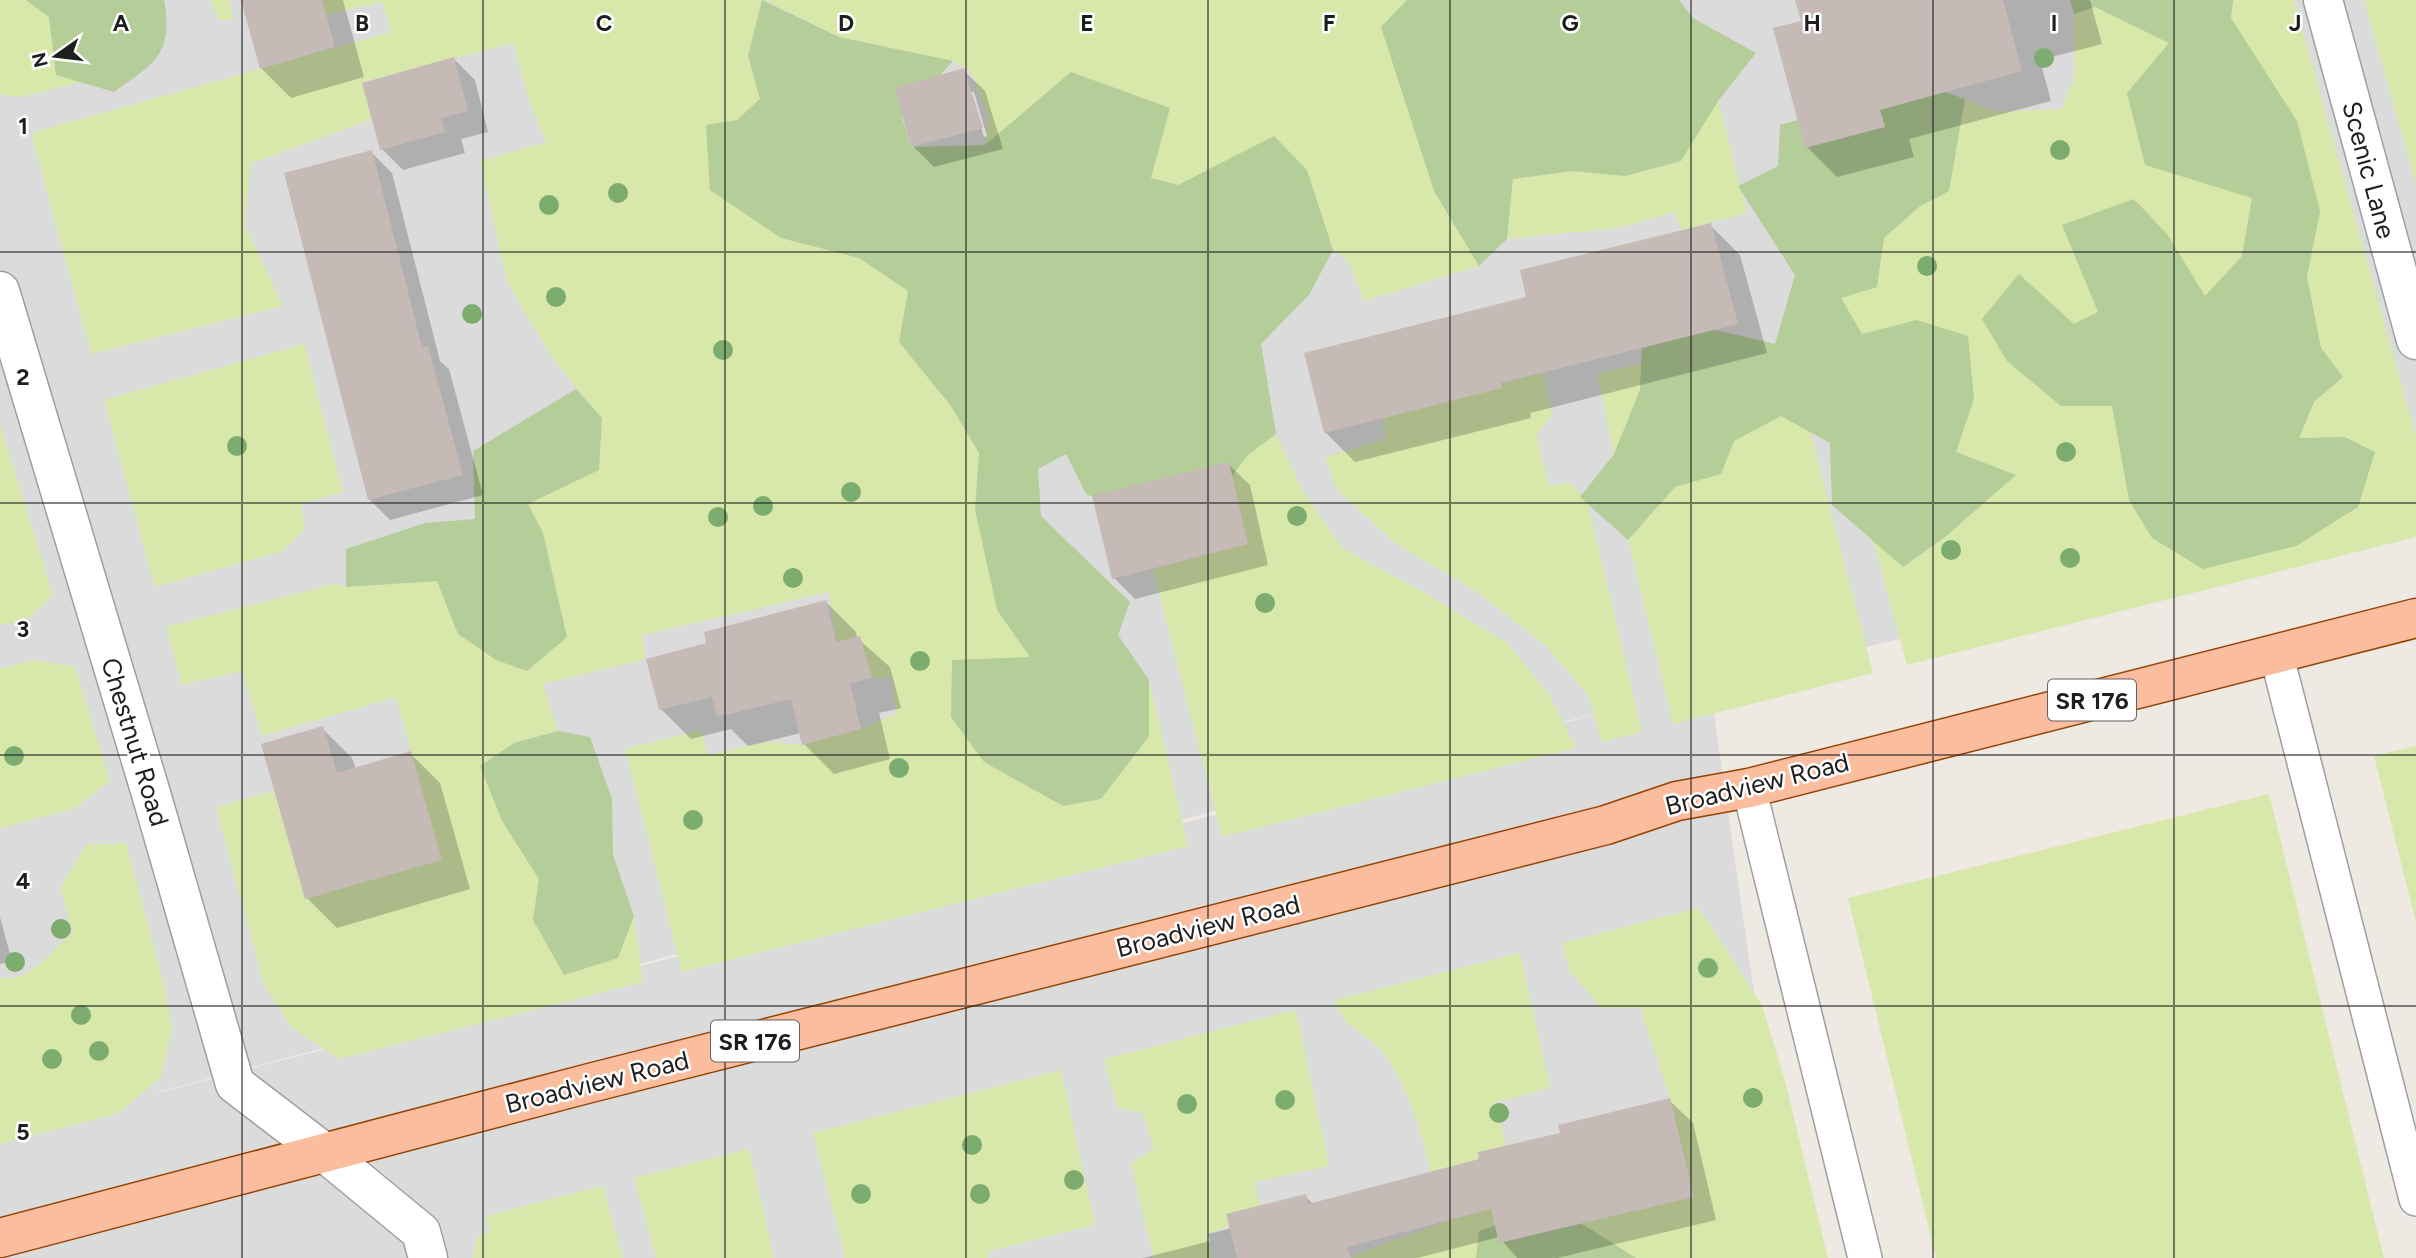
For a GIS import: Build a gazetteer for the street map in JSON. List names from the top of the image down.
{
  "streets": {
    "main road": ["SR 176", "Broadview Road"],
    "street": ["Scenic Lane", "Chestnut Road"]
  },
  "crossings": [
    ["Chestnut Road", "Broadview Road"]
  ],
  "north": "left",
  "grid": {
    "columns": [
      "A",
      "B",
      "C",
      "D",
      "E",
      "F",
      "G",
      "H",
      "I",
      "J"
    ],
    "rows": [
      "1",
      "2",
      "3",
      "4",
      "5"
    ]
  }
}
